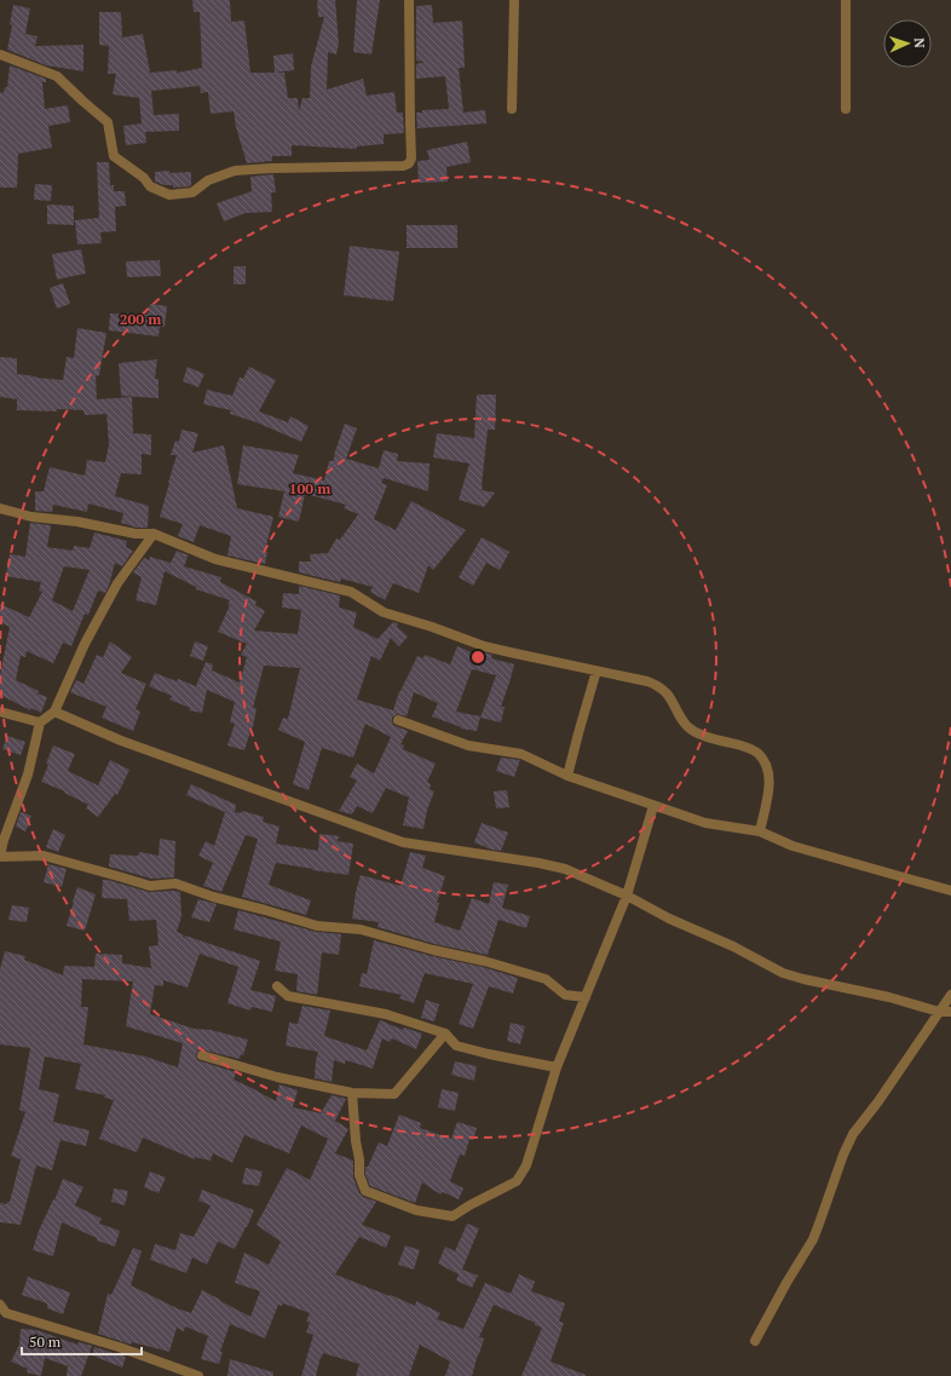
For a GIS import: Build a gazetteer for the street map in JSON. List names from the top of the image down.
{
  "scale_bar": "50 m",
  "north": "right",
  "rings": ["200 m", "100 m"]
}
